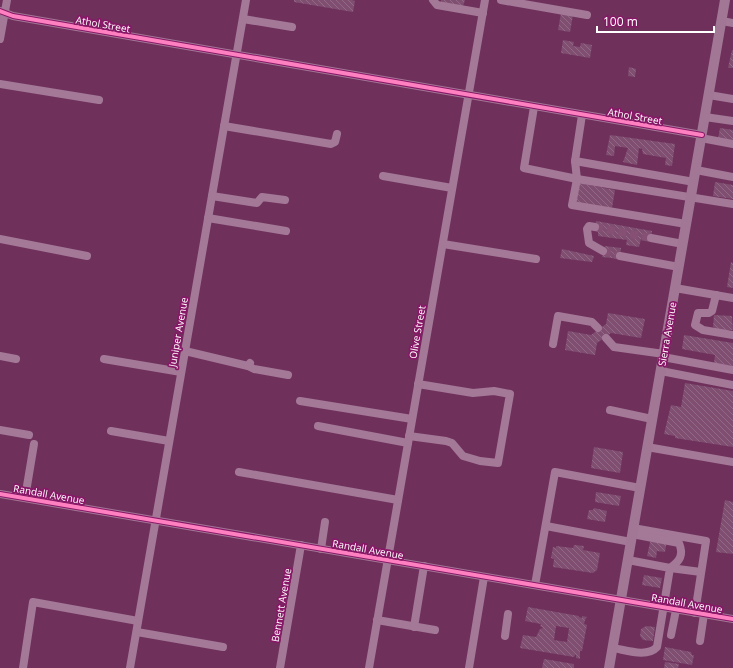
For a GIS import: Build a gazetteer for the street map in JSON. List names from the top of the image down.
{
  "streets": {
    "main road": ["Sierra Avenue"],
    "street": [
      "Athol Street",
      "Juniper Avenue",
      "Olive Street",
      "Randall Avenue",
      "Bennett Avenue"
    ]
  },
  "crossings": [
    ["Athol Street", "Juniper Avenue"],
    ["Athol Street", "Olive Street"],
    ["Athol Street", "Sierra Avenue"],
    ["Juniper Avenue", "Randall Avenue"],
    ["Olive Street", "Randall Avenue"],
    ["Sierra Avenue", "Randall Avenue"],
    ["Randall Avenue", "Bennett Avenue"]
  ],
  "scale_bar": "100 m"
}
